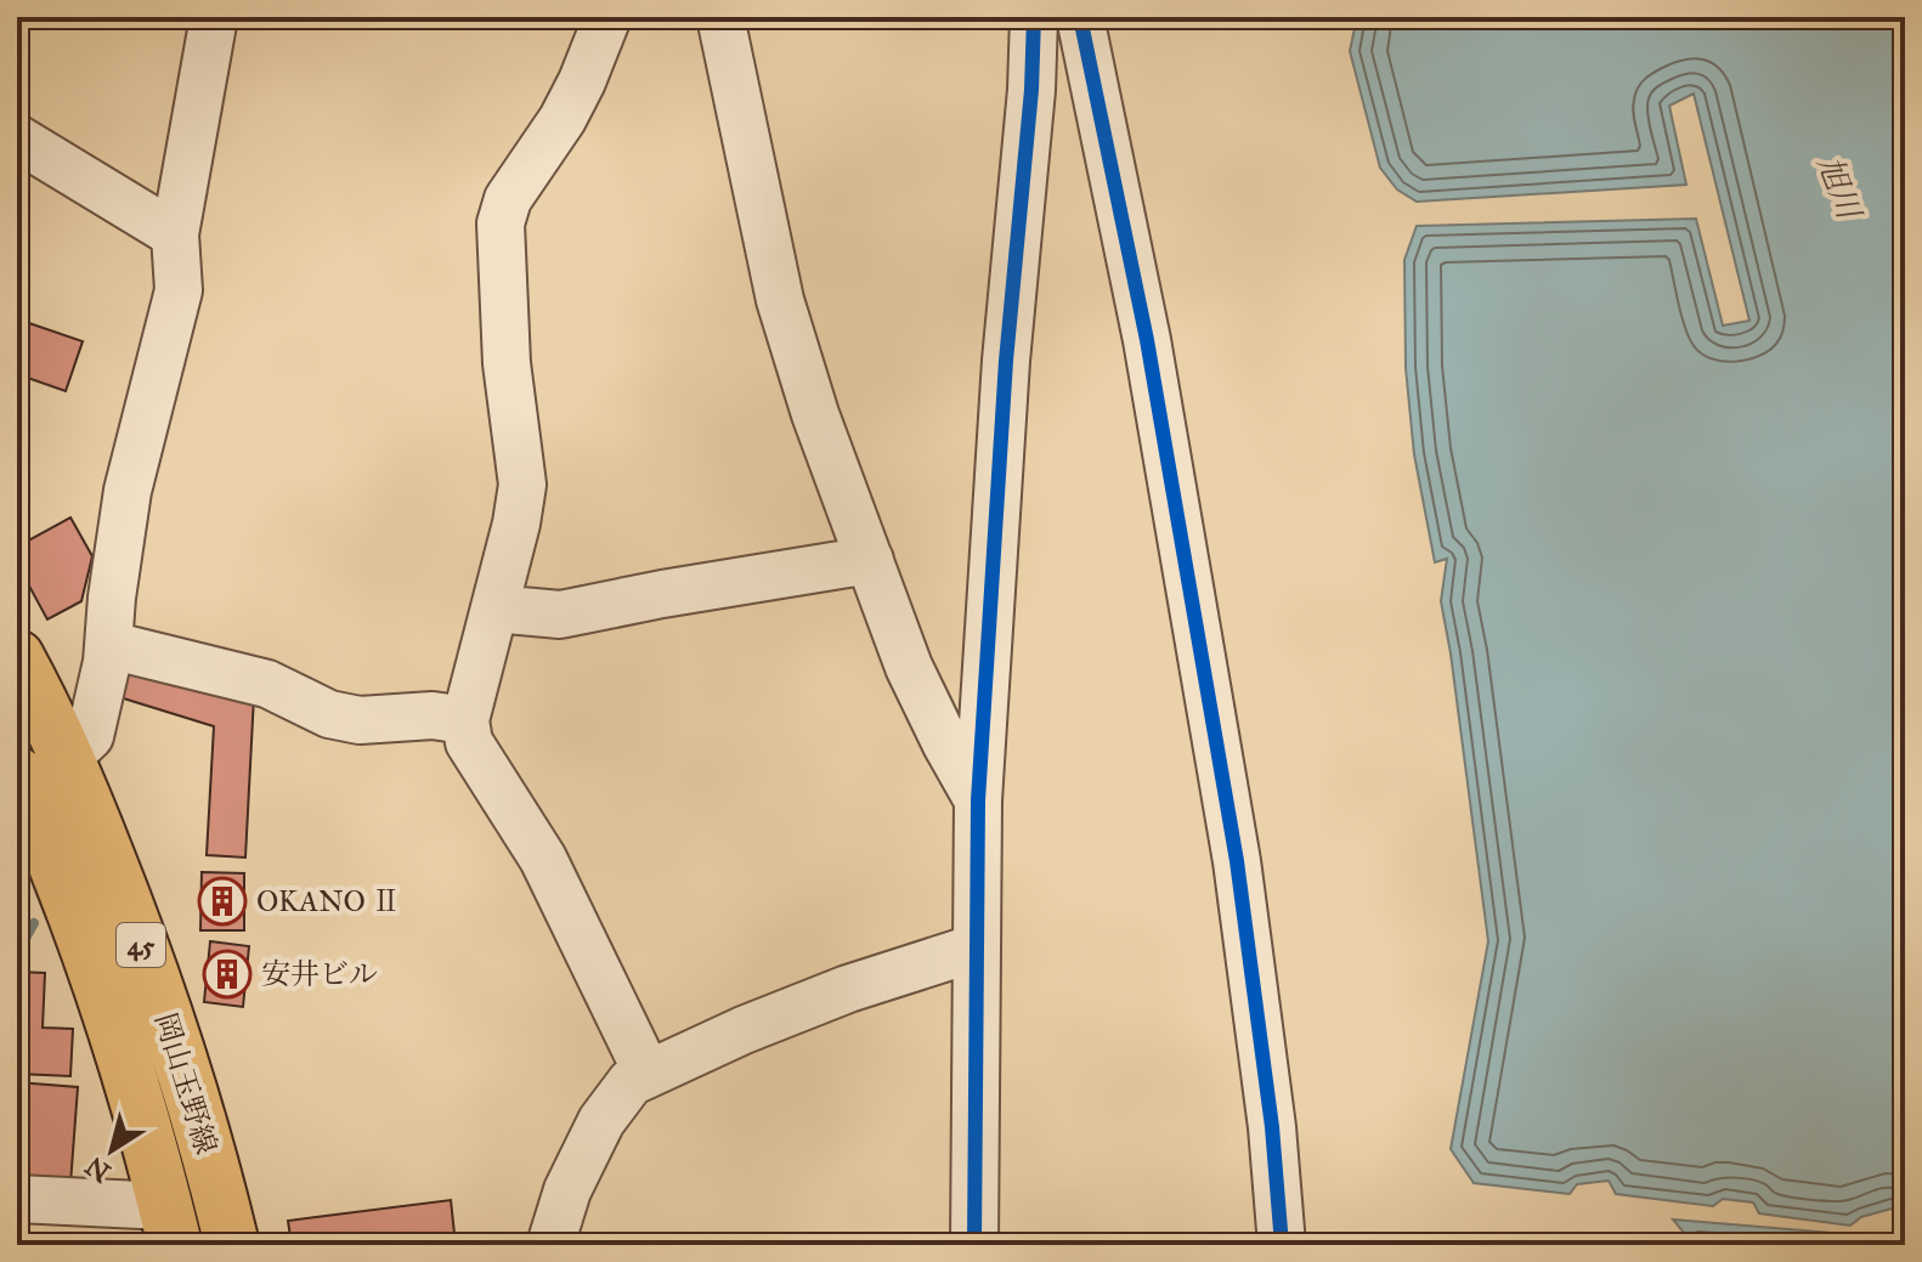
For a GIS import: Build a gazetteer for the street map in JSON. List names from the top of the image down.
{
  "streets": {
    "main road": ["45", "岡山玉野線"]
  },
  "water": ["旭川"],
  "places": {
    "building": ["OKANO Ⅱ", "安井ビル"]
  },
  "north": "bottom left"
}
